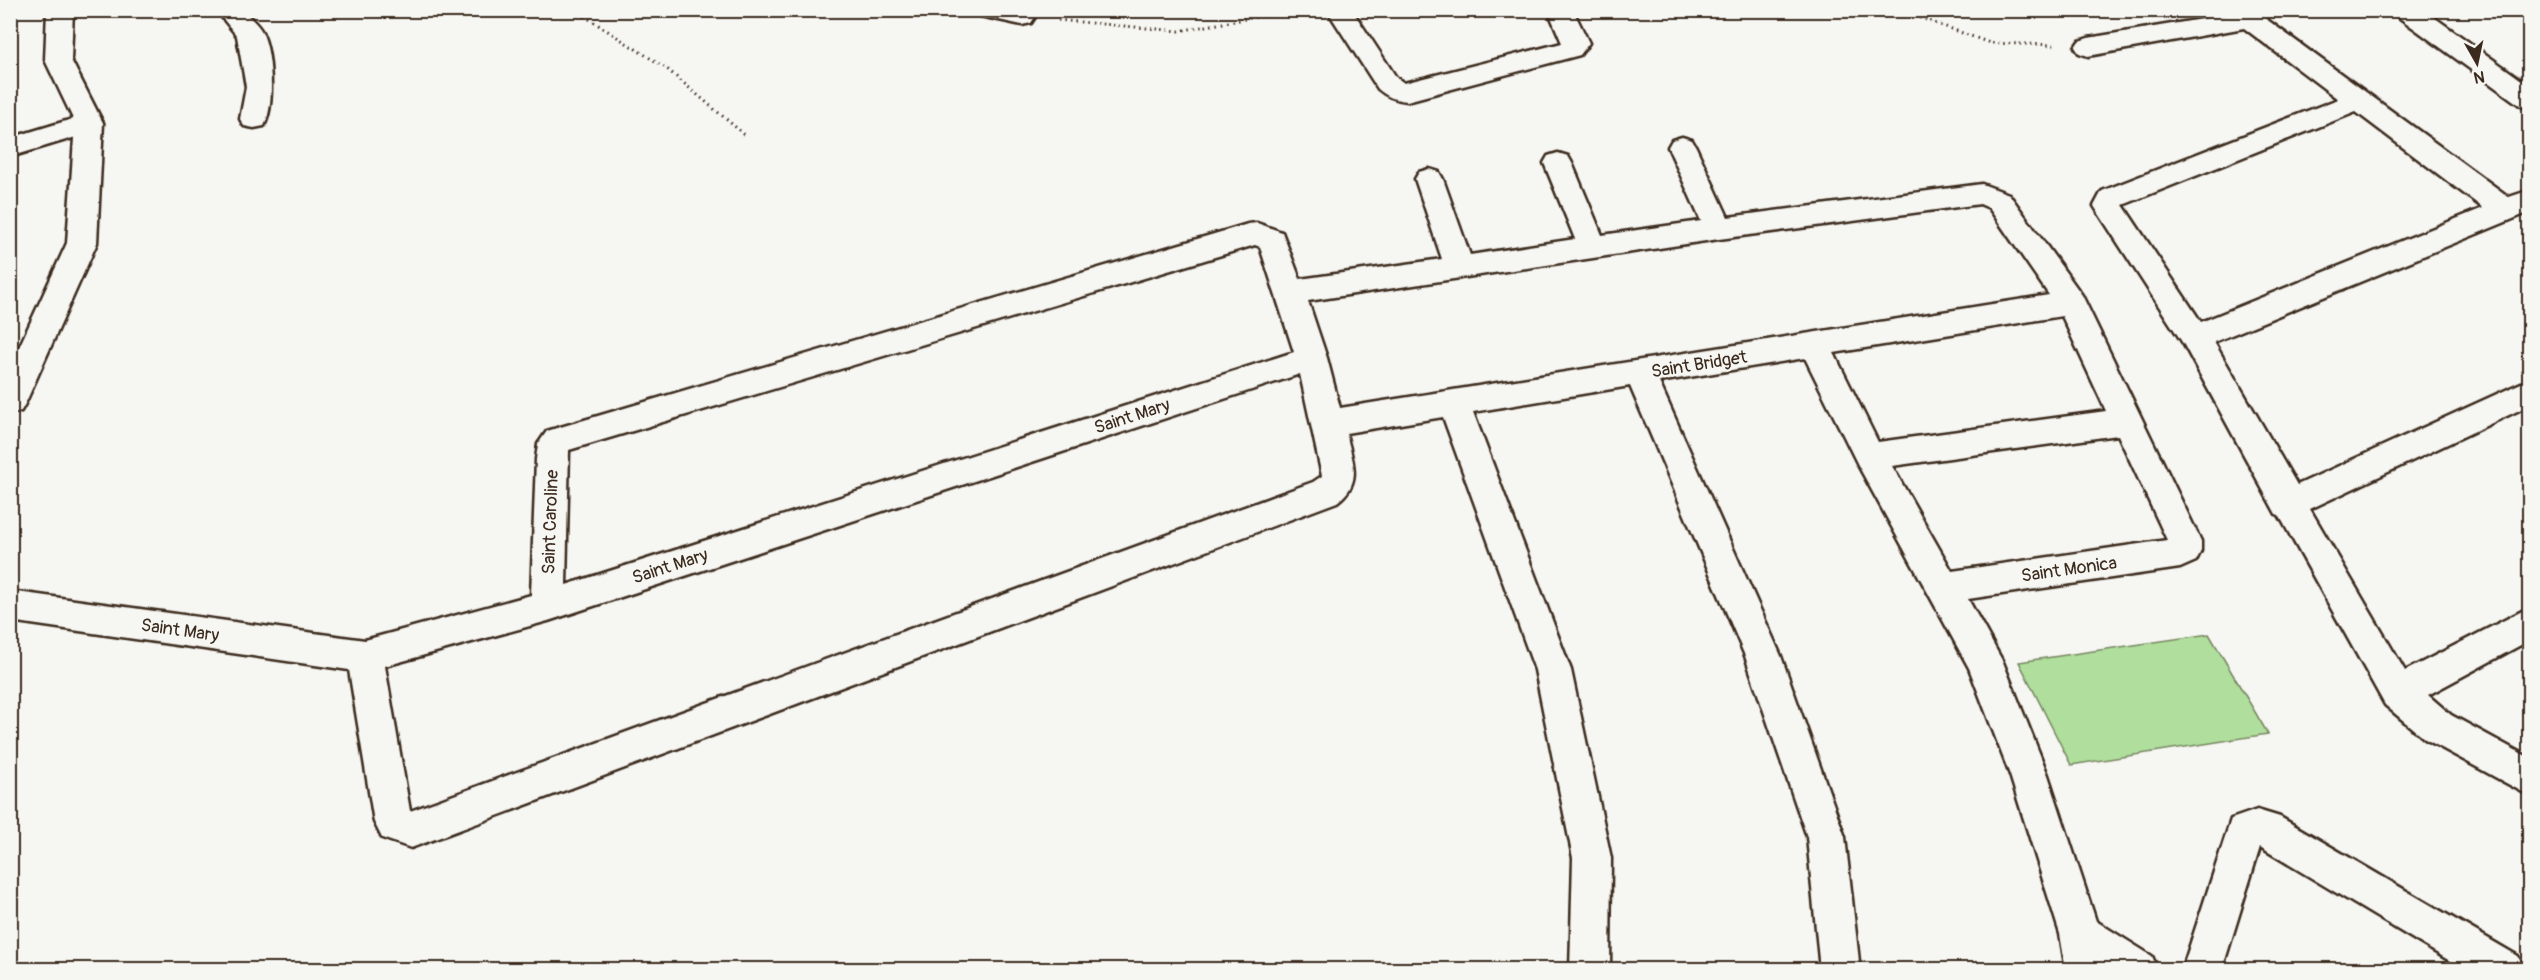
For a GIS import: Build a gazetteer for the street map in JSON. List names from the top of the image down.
{
  "streets": {
    "street": [
      "Saint Bridget",
      "Saint Mary",
      "Saint Caroline",
      "Saint Monica"
    ]
  },
  "crossings": [
    ["Saint Mary", "Saint Caroline"]
  ],
  "north": "bottom"
}
